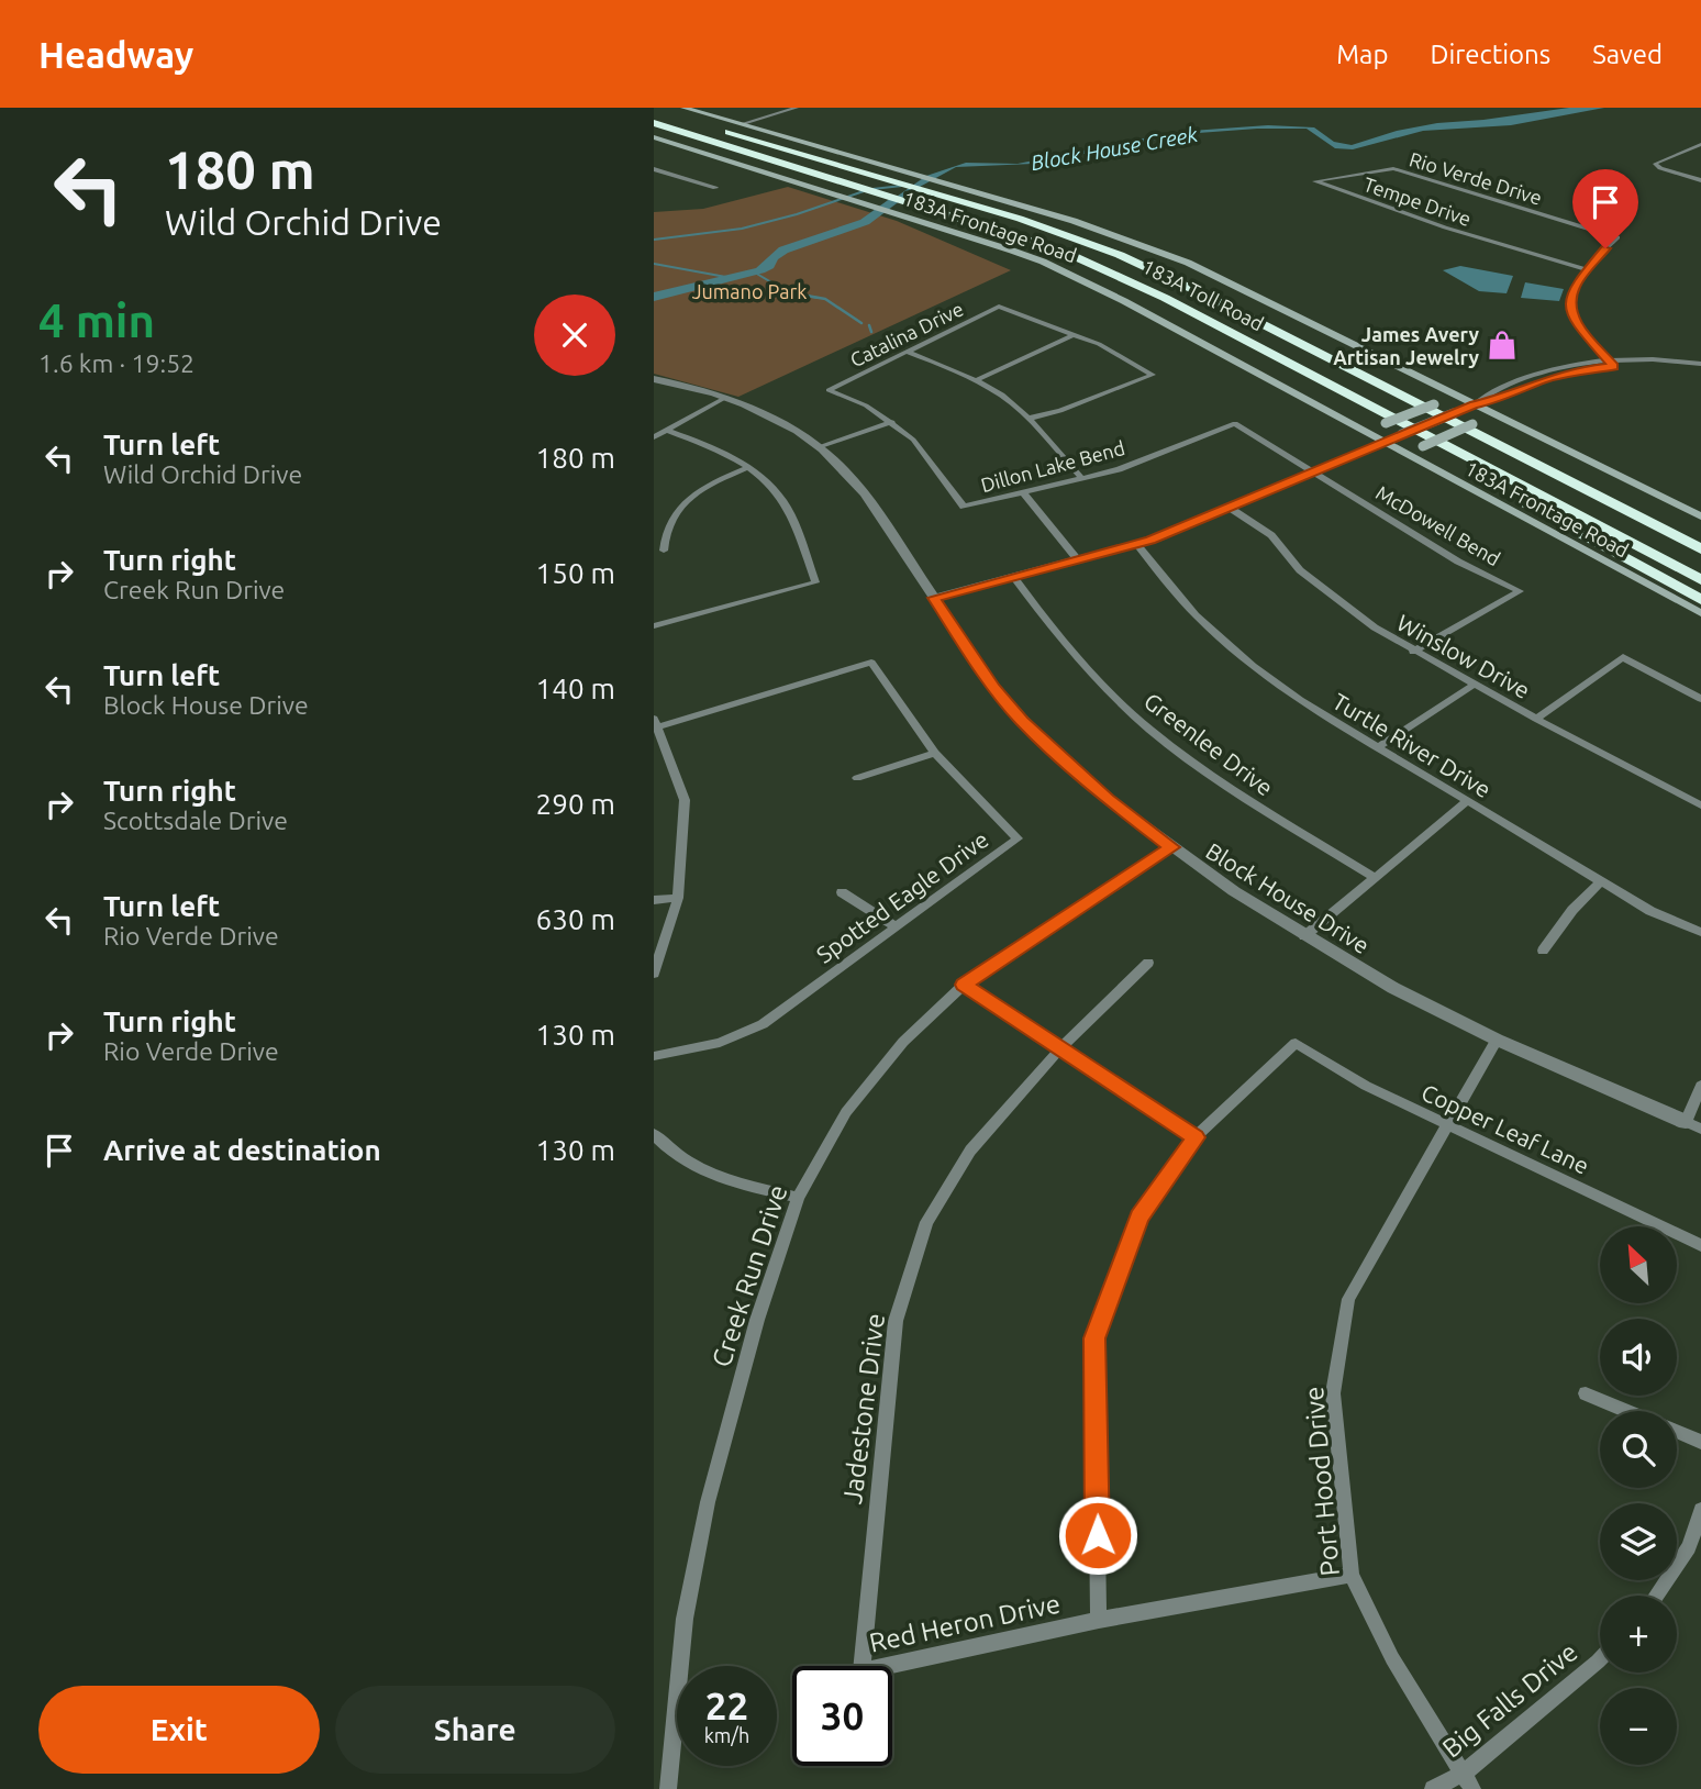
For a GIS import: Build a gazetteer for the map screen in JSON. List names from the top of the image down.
{
  "streets": {
    "highway": ["183A Toll Road"],
    "main road": ["183A Frontage Road"],
    "street": [
      "Rio Verde Drive",
      "Tempe Drive",
      "Catalina Drive",
      "Dillon Lake Bend",
      "McDowell Bend",
      "Winslow Drive",
      "Greenlee Drive",
      "Turtle River Drive",
      "Spotted Eagle Drive",
      "Block House Drive",
      "Copper Leaf Lane",
      "Creek Run Drive",
      "Jadestone Drive",
      "Port Hood Drive",
      "Red Heron Drive",
      "Big Falls Drive"
    ]
  },
  "crossings": [
    ["Rio Verde Drive", "Tempe Drive"],
    ["Catalina Drive", "Dillon Lake Bend"],
    ["Dillon Lake Bend", "McDowell Bend"],
    ["McDowell Bend", "Winslow Drive"],
    ["Block House Drive", "Creek Run Drive"],
    ["Block House Drive", "Port Hood Drive"],
    ["Copper Leaf Lane", "Port Hood Drive"],
    ["Port Hood Drive", "Red Heron Drive"],
    ["Port Hood Drive", "Big Falls Drive"]
  ],
  "water": ["Block House Creek"],
  "parks": ["Jumano Park"],
  "places": {
    "shop": ["James Avery Artisan Jewelry"]
  },
  "north": "top left",
  "page": {
    "header": "Headway",
    "nav": ["Map", "Directions", "Saved"],
    "turn": ["180 m", "Wild Orchid Drive"],
    "heading": ["4 min", "1.6 km · 19:52"],
    "list": [
      {
        "name": "Turn left",
        "note": "Wild Orchid Drive",
        "value": "180 m"
      },
      {
        "name": "Turn right",
        "note": "Creek Run Drive",
        "value": "150 m"
      },
      {
        "name": "Turn left",
        "note": "Block House Drive",
        "value": "140 m"
      },
      {
        "name": "Turn right",
        "note": "Scottsdale Drive",
        "value": "290 m"
      },
      {
        "name": "Turn left",
        "note": "Rio Verde Drive",
        "value": "630 m"
      },
      {
        "name": "Turn right",
        "note": "Rio Verde Drive",
        "value": "130 m"
      },
      {
        "name": "Arrive at destination",
        "value": "130 m"
      }
    ],
    "map_buttons": ["+", "−"],
    "speed": "22 km/h",
    "limit": "30",
    "buttons": ["Exit", "Share"]
  }
}
